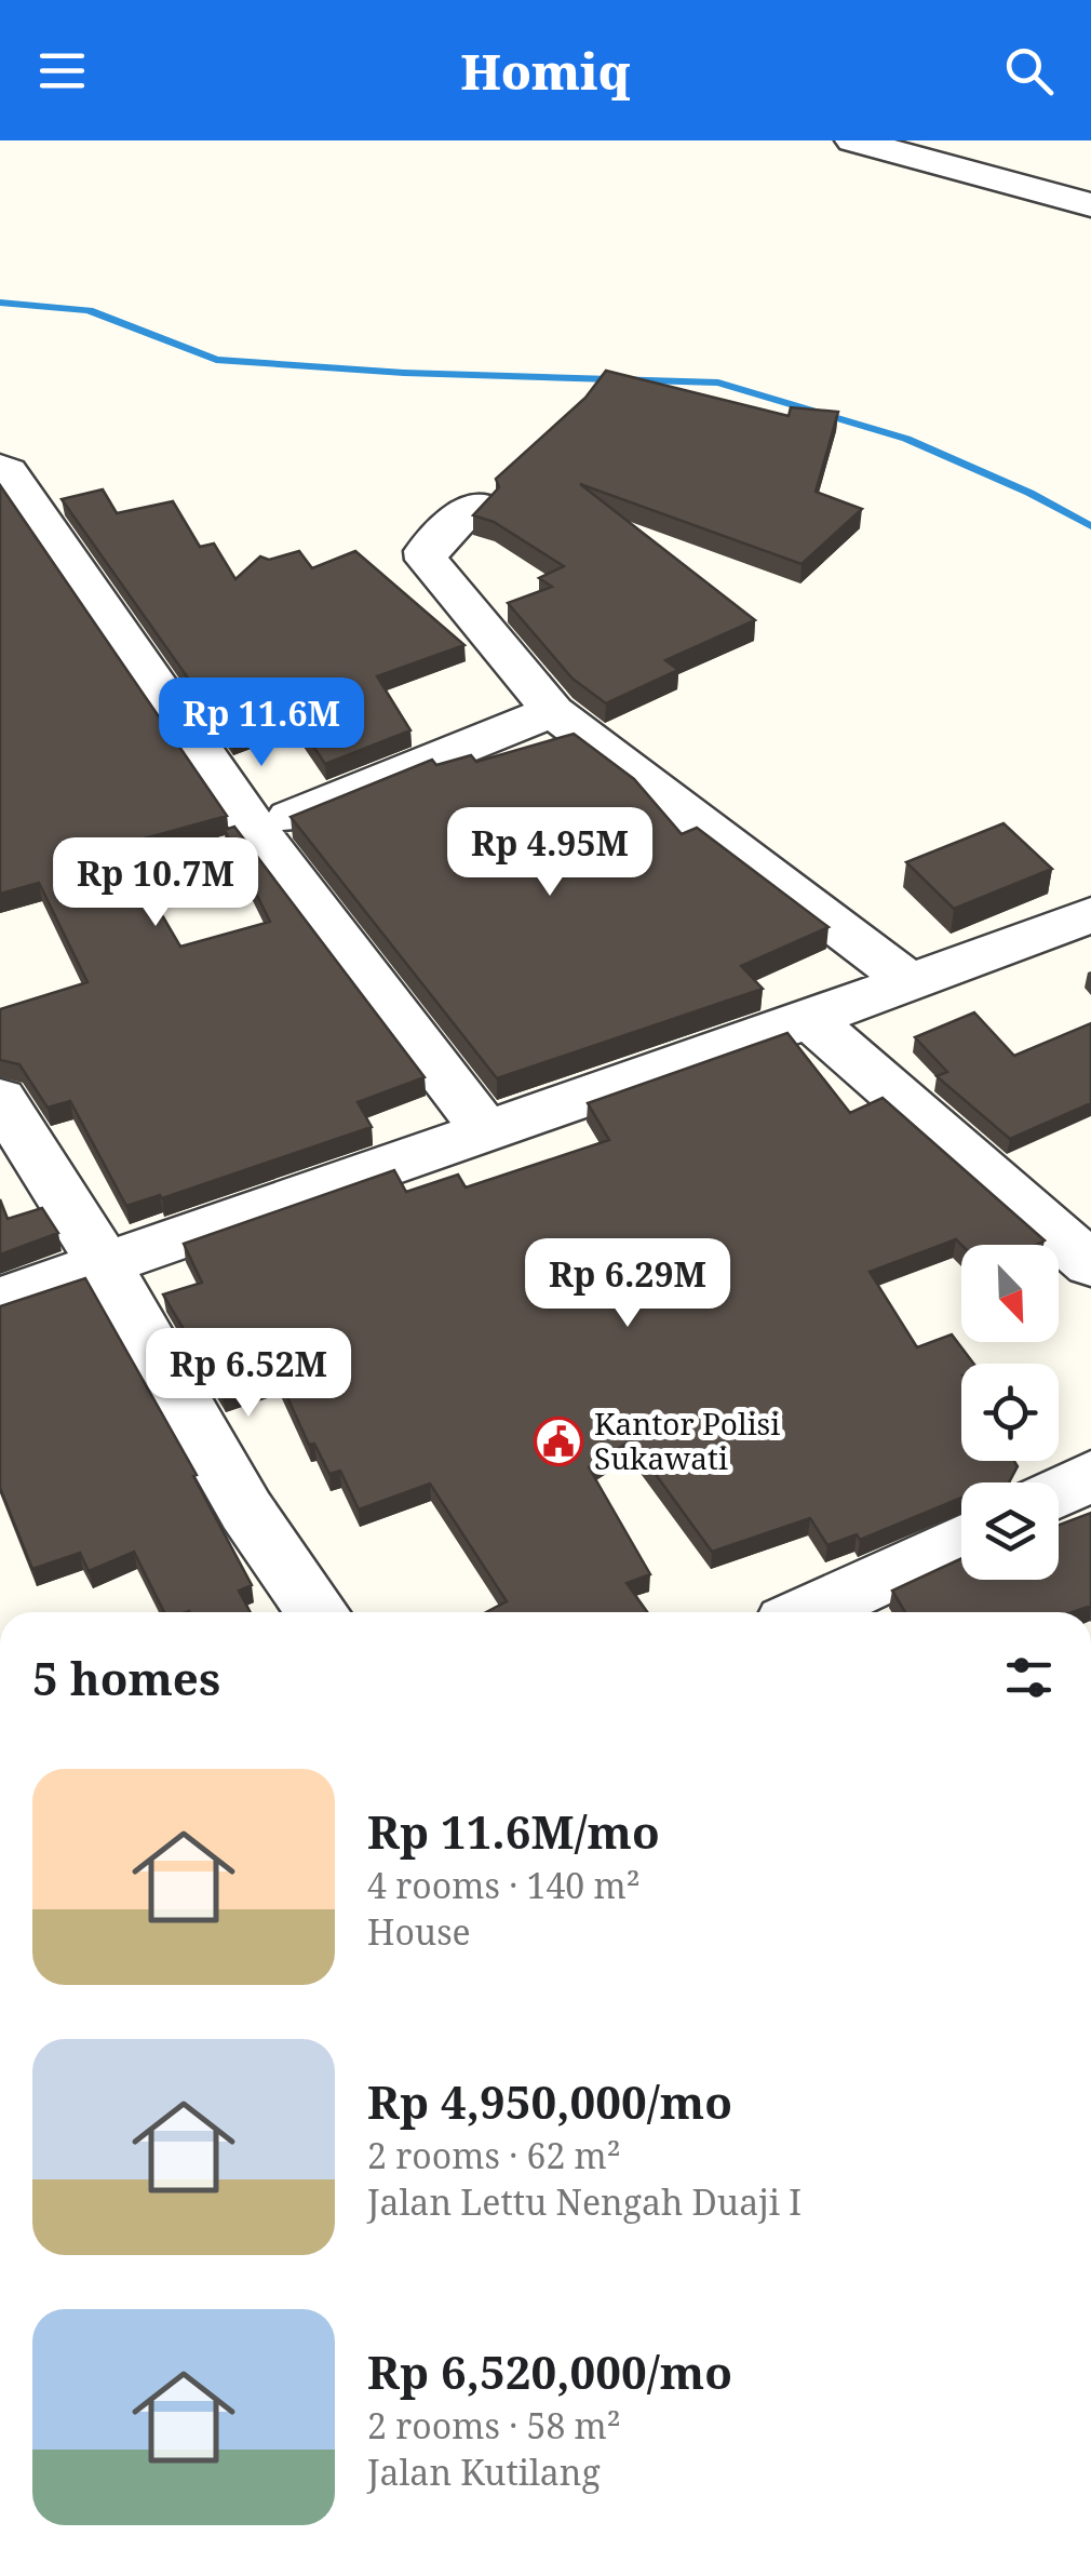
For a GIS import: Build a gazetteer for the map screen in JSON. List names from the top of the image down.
{
  "places": {
    "public building": ["Kantor Polisi Sukawati"]
  },
  "north": "bottom right",
  "page": {
    "header": "Homiq",
    "price": [
      "Rp 11.6M",
      "Rp 4.95M",
      "Rp 10.7M",
      "Rp 6.29M",
      "Rp 6.52M"
    ],
    "heading": "5 homes",
    "list": [
      {
        "name": "Rp 11.6M/mo",
        "note": "4 rooms · 140 m² · House"
      },
      {
        "name": "Rp 4,950,000/mo",
        "note": "2 rooms · 62 m² · Jalan Lettu Nengah Duaji I"
      },
      {
        "name": "Rp 6,520,000/mo",
        "note": "2 rooms · 58 m² · Jalan Kutilang"
      }
    ]
  }
}
